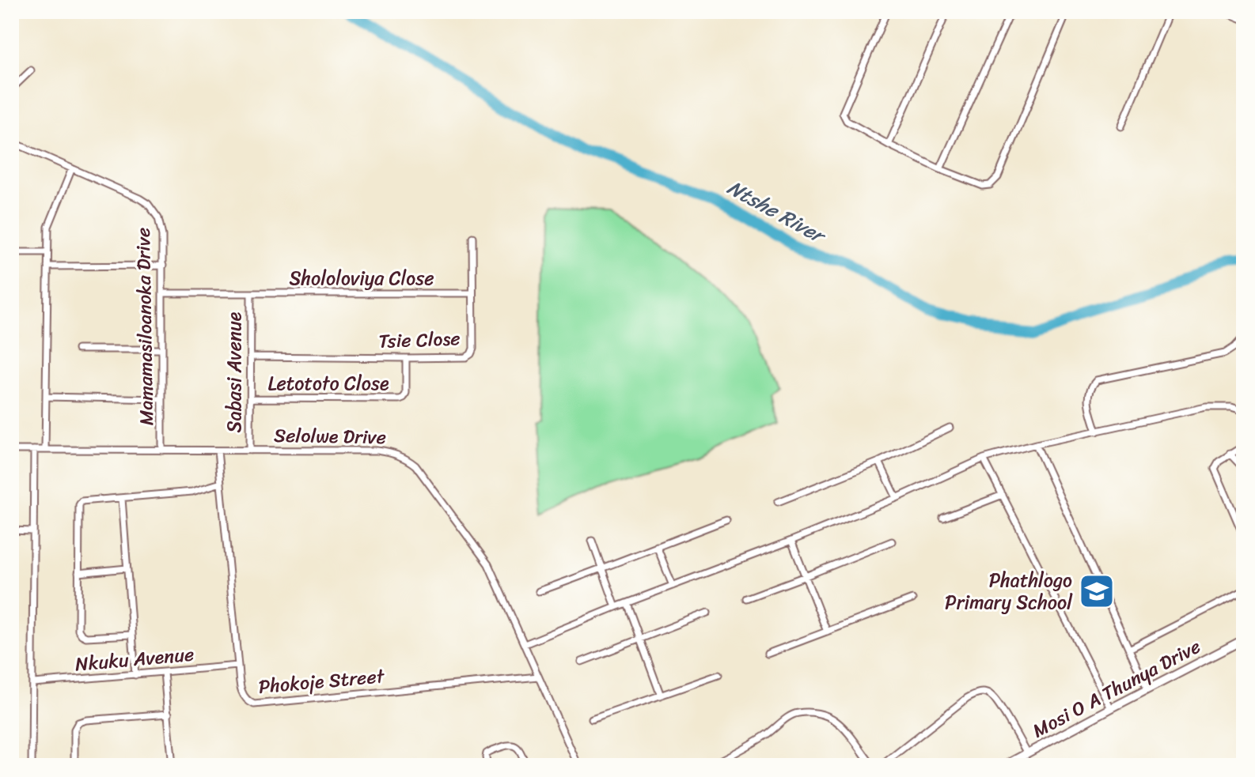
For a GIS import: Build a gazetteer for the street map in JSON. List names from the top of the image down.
{
  "streets": {
    "street": [
      "Shololoviya Close",
      "Mamamasiloanoka Drive",
      "Tsie Close",
      "Sabasi Avenue",
      "Letototo Close",
      "Selolwe Drive",
      "Nkuku Avenue",
      "Phokoje Street",
      "Mosi O A Thunya Drive"
    ]
  },
  "crossings": [
    ["Shololoviya Close", "Mamamasiloanoka Drive"],
    ["Shololoviya Close", "Tsie Close"],
    ["Shololoviya Close", "Sabasi Avenue"],
    ["Mamamasiloanoka Drive", "Selolwe Drive"],
    ["Tsie Close", "Sabasi Avenue"],
    ["Tsie Close", "Letototo Close"],
    ["Sabasi Avenue", "Letototo Close"],
    ["Sabasi Avenue", "Selolwe Drive"],
    ["Selolwe Drive", "Phokoje Street"],
    ["Nkuku Avenue", "Phokoje Street"]
  ],
  "water": ["Ntshe River"],
  "places": {
    "school or university": ["Phathlogo Primary School"]
  }
}
